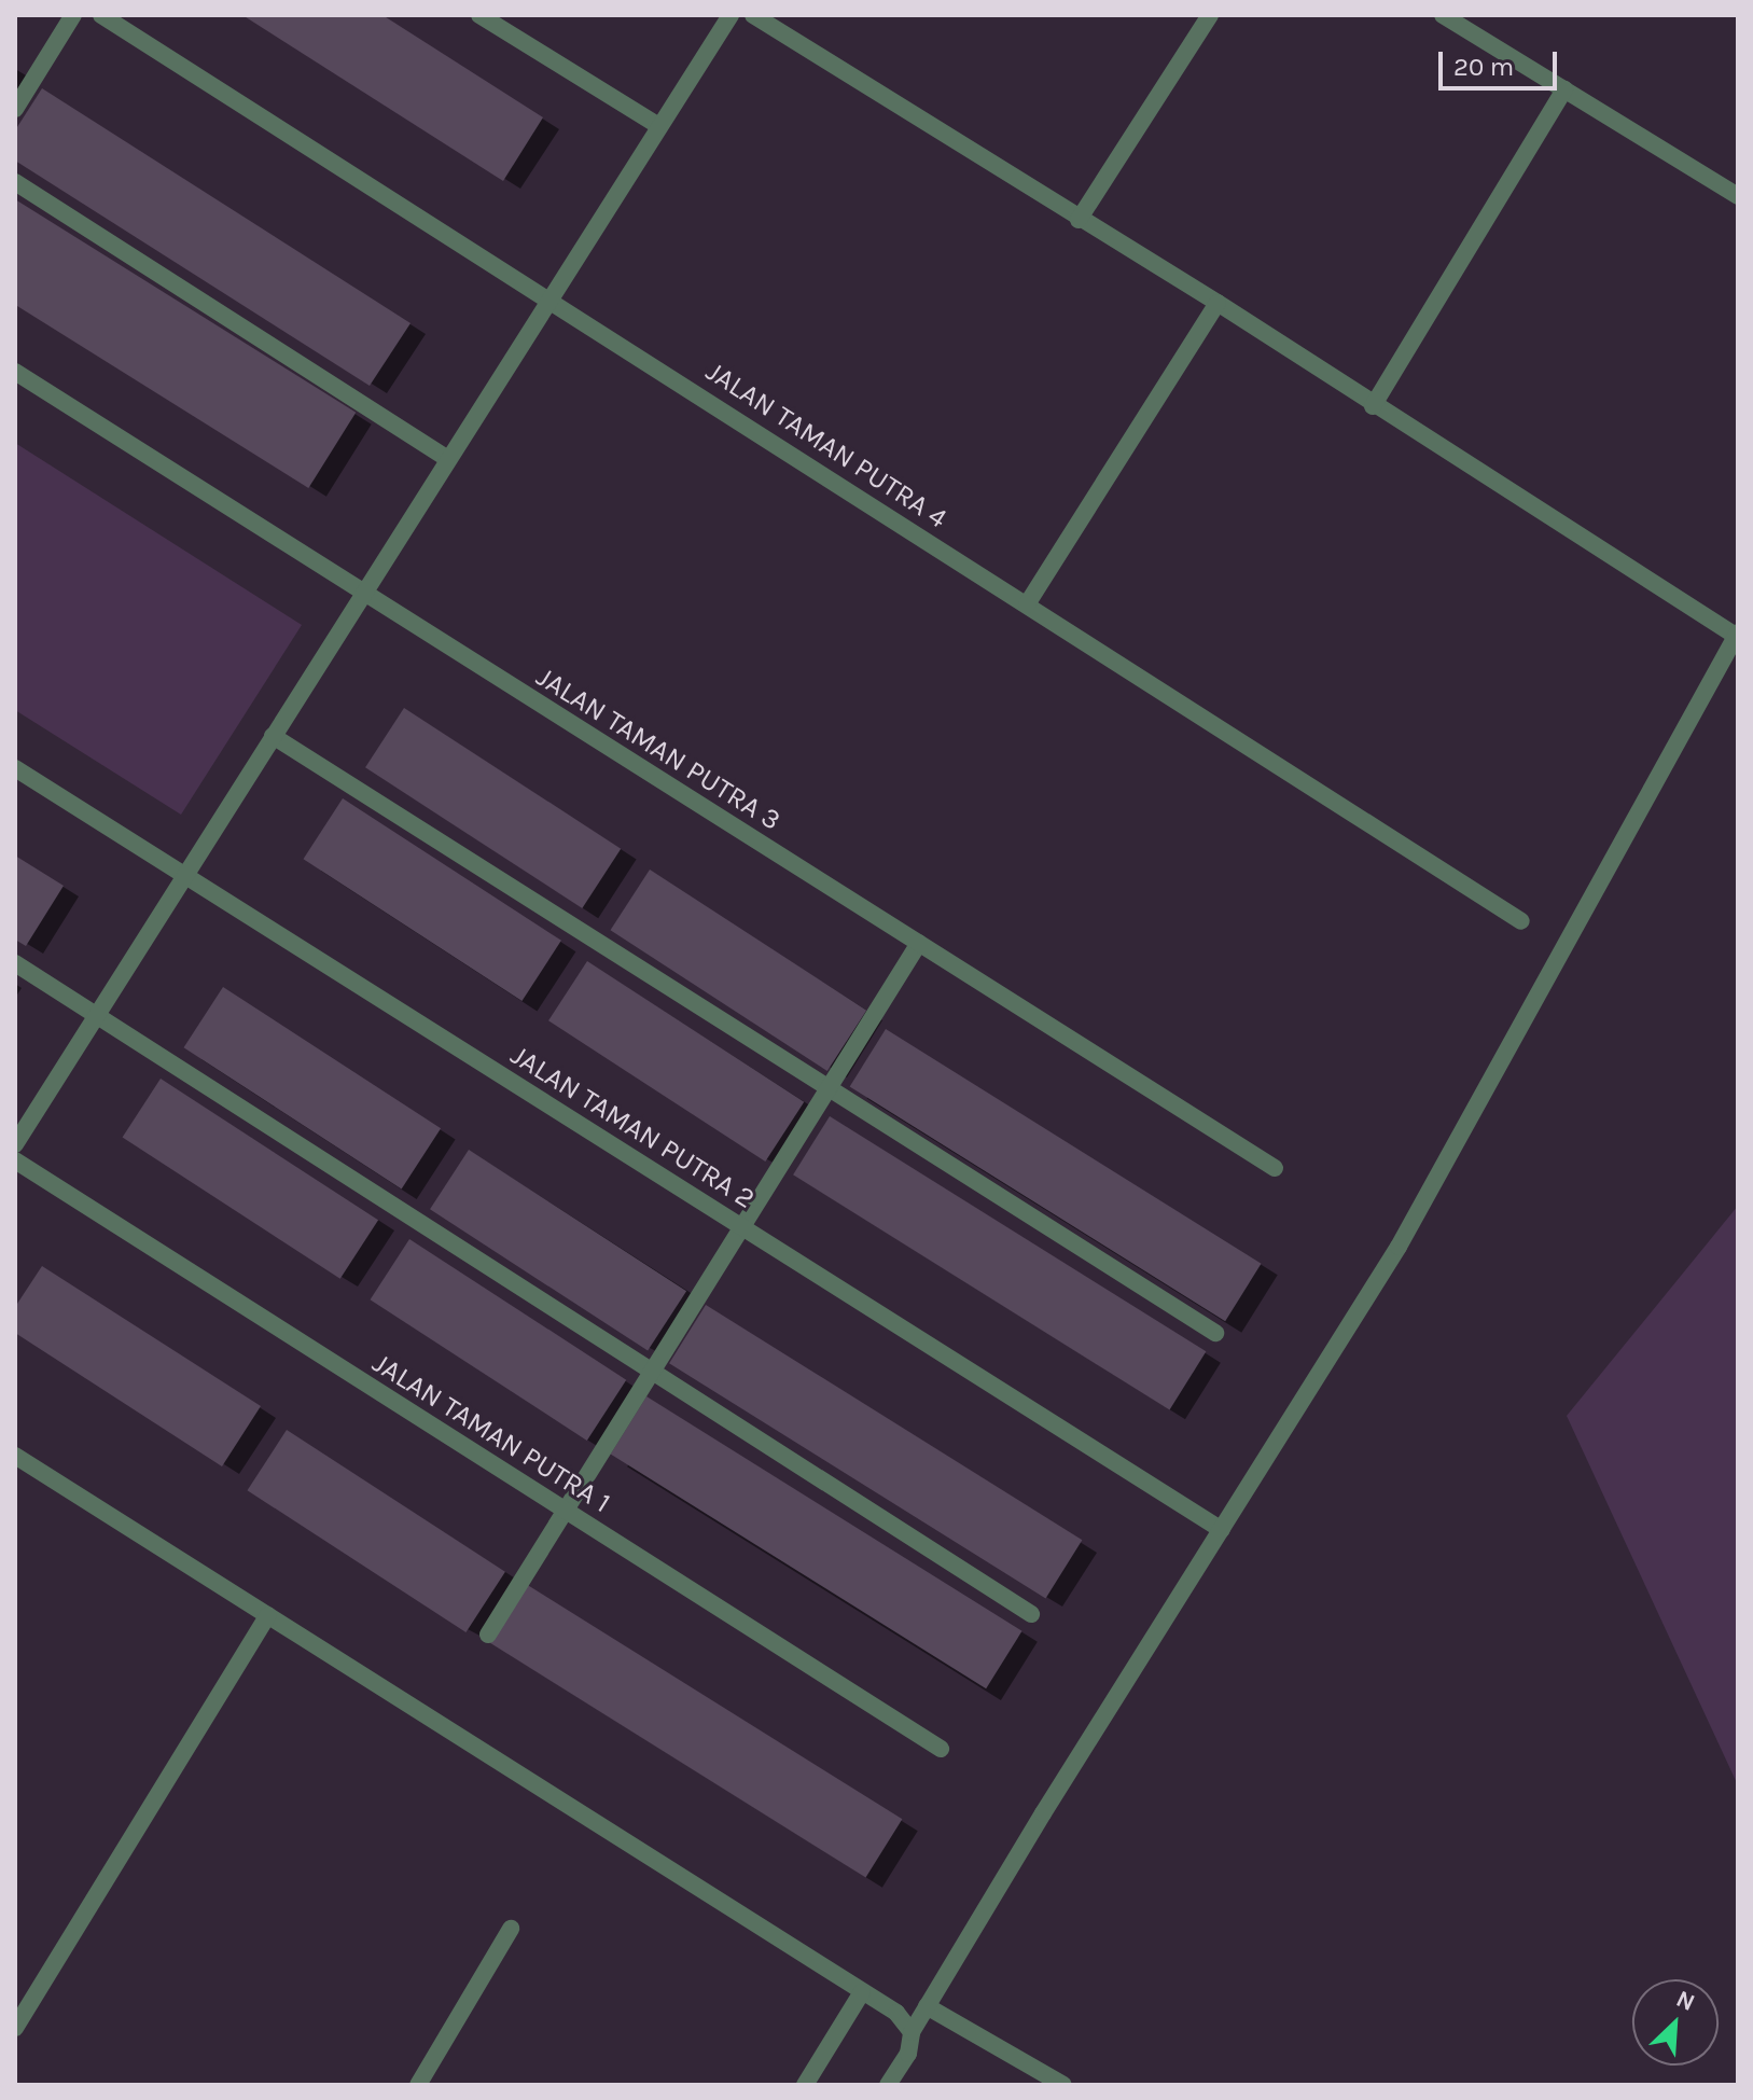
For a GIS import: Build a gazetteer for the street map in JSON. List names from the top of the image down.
{
  "streets": {
    "street": [
      "JALAN TAMAN PUTRA 4",
      "JALAN TAMAN PUTRA 3",
      "JALAN TAMAN PUTRA 2",
      "JALAN TAMAN PUTRA 1"
    ]
  },
  "scale_bar": "20 m",
  "north": "top right"
}
